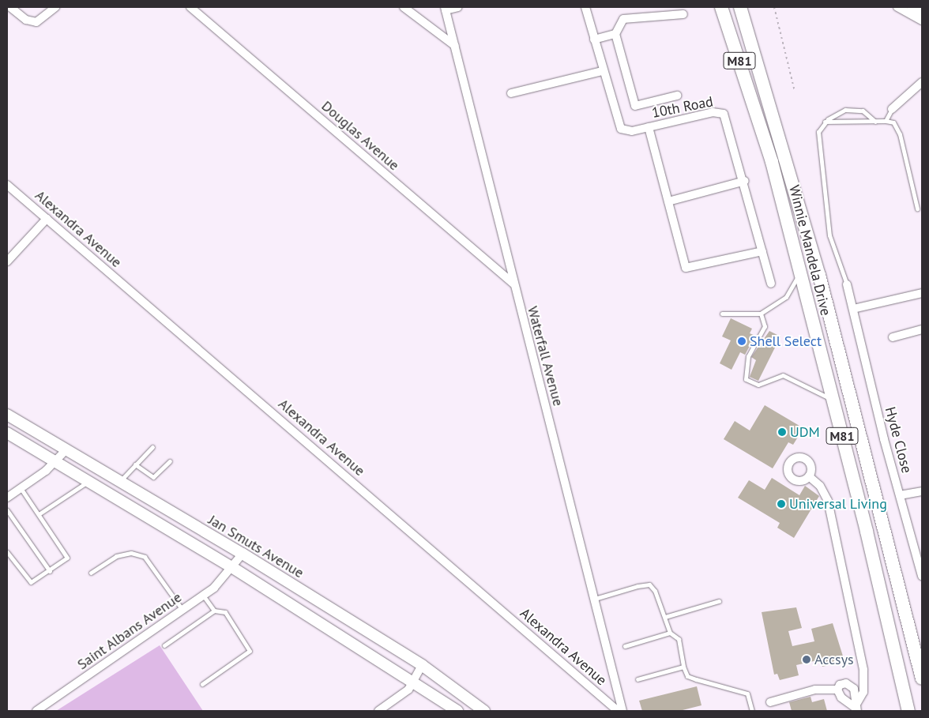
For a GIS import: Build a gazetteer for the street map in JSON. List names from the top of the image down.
{
  "streets": {
    "main road": ["M81", "Winnie Mandela Drive", "Jan Smuts Avenue"],
    "street": [
      "10th Road",
      "Douglas Avenue",
      "Alexandra Avenue",
      "Waterfall Avenue",
      "Hyde Close",
      "Saint Albans Avenue"
    ]
  },
  "crossings": [
    ["Douglas Avenue", "Waterfall Avenue"],
    ["Jan Smuts Avenue", "Saint Albans Avenue"]
  ],
  "places": [
    "Shell Select",
    "UDM",
    "Universal Living",
    "Accsys"
  ]
}
